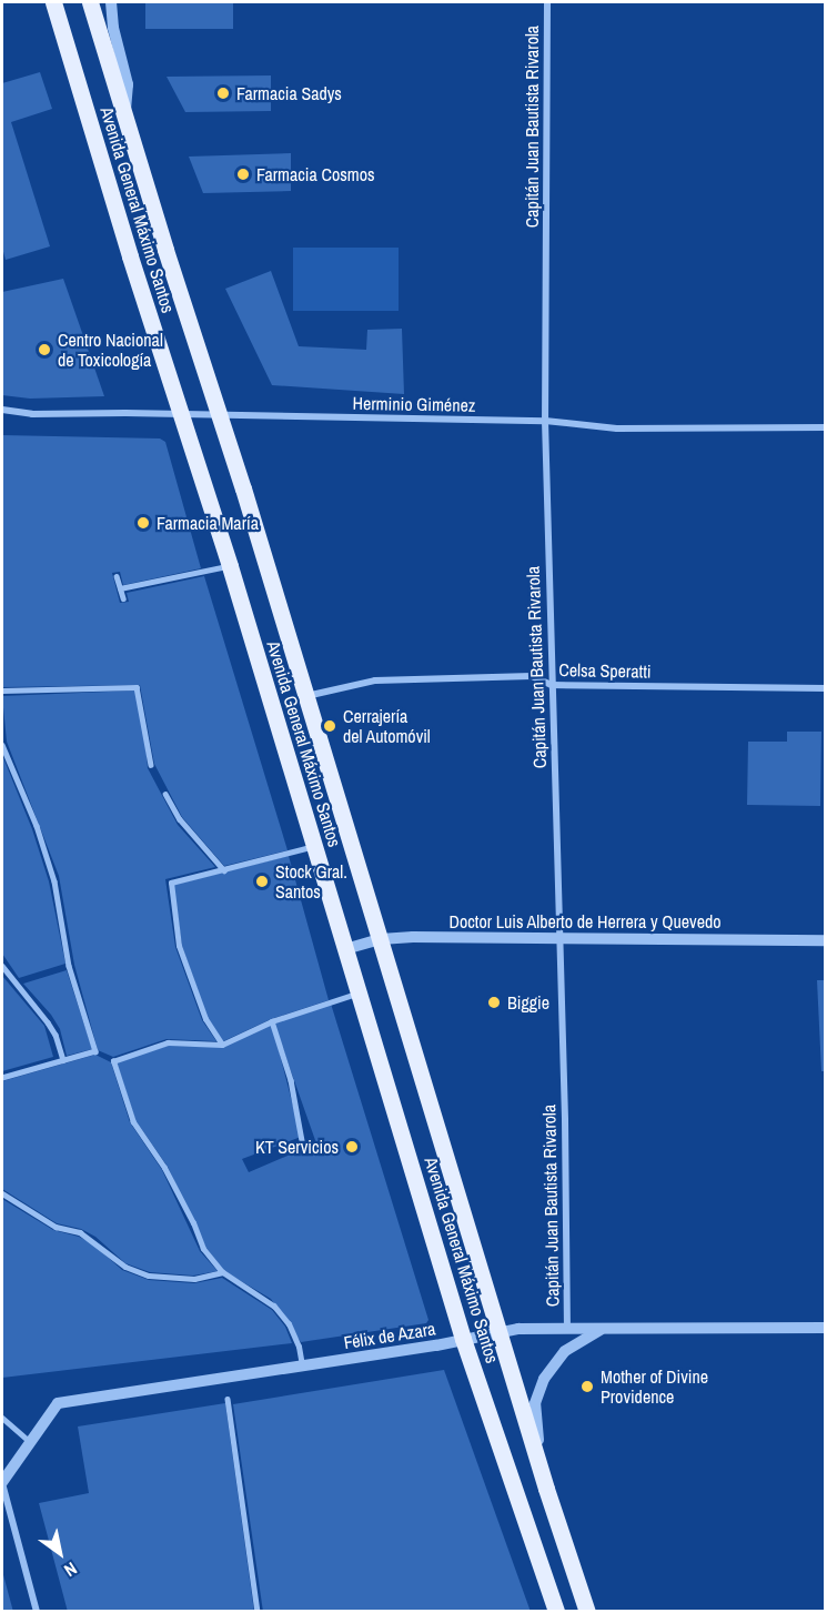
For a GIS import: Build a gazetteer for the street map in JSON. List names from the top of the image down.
{
  "streets": {
    "main road": ["Avenida General Máximo Santos"],
    "street": [
      "Capitán Juan Bautista Rivarola",
      "Herminio Giménez",
      "Celsa Speratti",
      "Doctor Luis Alberto de Herrera y Quevedo",
      "Félix de Azara"
    ]
  },
  "crossings": [
    ["Capitán Juan Bautista Rivarola", "Herminio Giménez"],
    ["Capitán Juan Bautista Rivarola", "Celsa Speratti"],
    ["Capitán Juan Bautista Rivarola", "Doctor Luis Alberto de Herrera y Quevedo"],
    ["Capitán Juan Bautista Rivarola", "Félix de Azara"],
    ["Avenida General Máximo Santos", "Herminio Giménez"],
    ["Avenida General Máximo Santos", "Celsa Speratti"],
    ["Avenida General Máximo Santos", "Doctor Luis Alberto de Herrera y Quevedo"],
    ["Avenida General Máximo Santos", "Félix de Azara"]
  ],
  "places": [
    "Farmacia Sadys",
    "Farmacia Cosmos",
    "Centro Nacional de Toxicología",
    "Farmacia María",
    "Cerrajería del Automóvil",
    "Stock Gral. Santos",
    "Biggie",
    "KT Servicios",
    "Mother of Divine Providence"
  ],
  "north": "bottom right"
}
